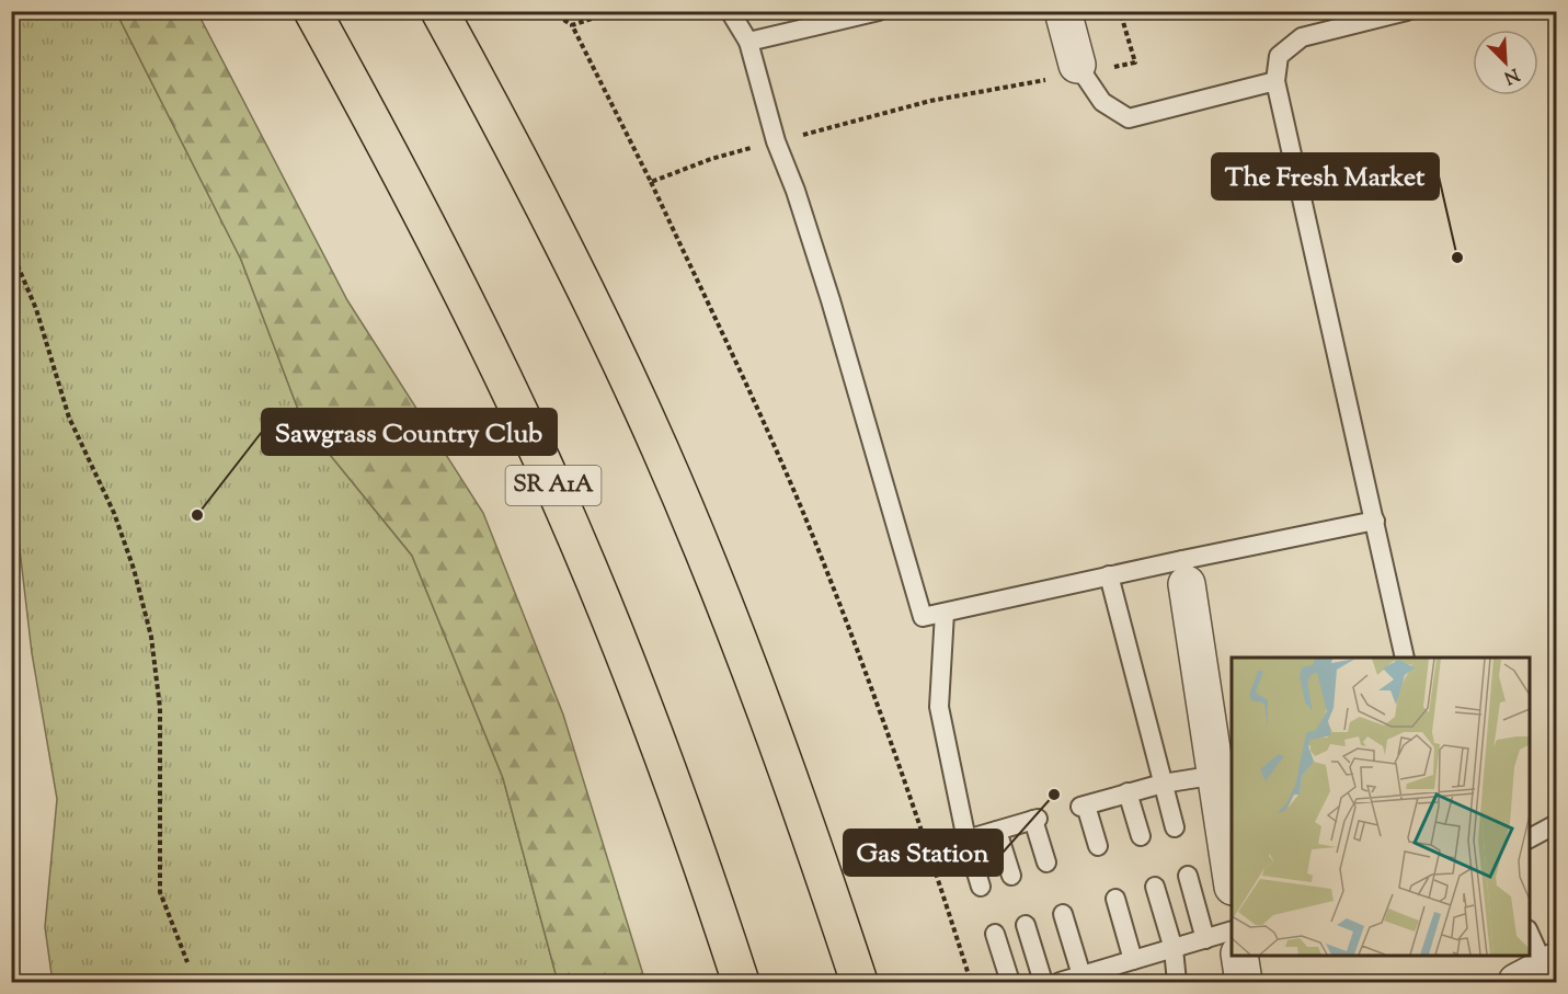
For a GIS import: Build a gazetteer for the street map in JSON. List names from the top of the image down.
{
  "streets": {
    "main road": ["SR A1A"]
  },
  "places": ["The Fresh Market", "Sawgrass Country Club", "Gas Station"],
  "north": "bottom right"
}
